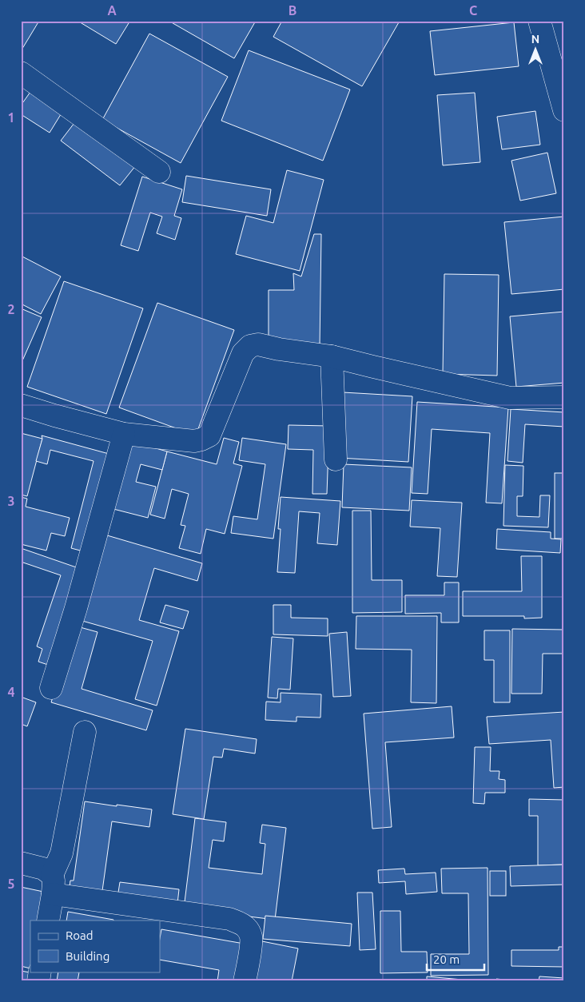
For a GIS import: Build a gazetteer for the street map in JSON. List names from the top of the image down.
{
  "legend": ["Road", "Building"],
  "scale_bar": "20 m",
  "north": "top",
  "grid": {
    "columns": ["A", "B", "C"],
    "rows": [
      "1",
      "2",
      "3",
      "4",
      "5"
    ]
  }
}
